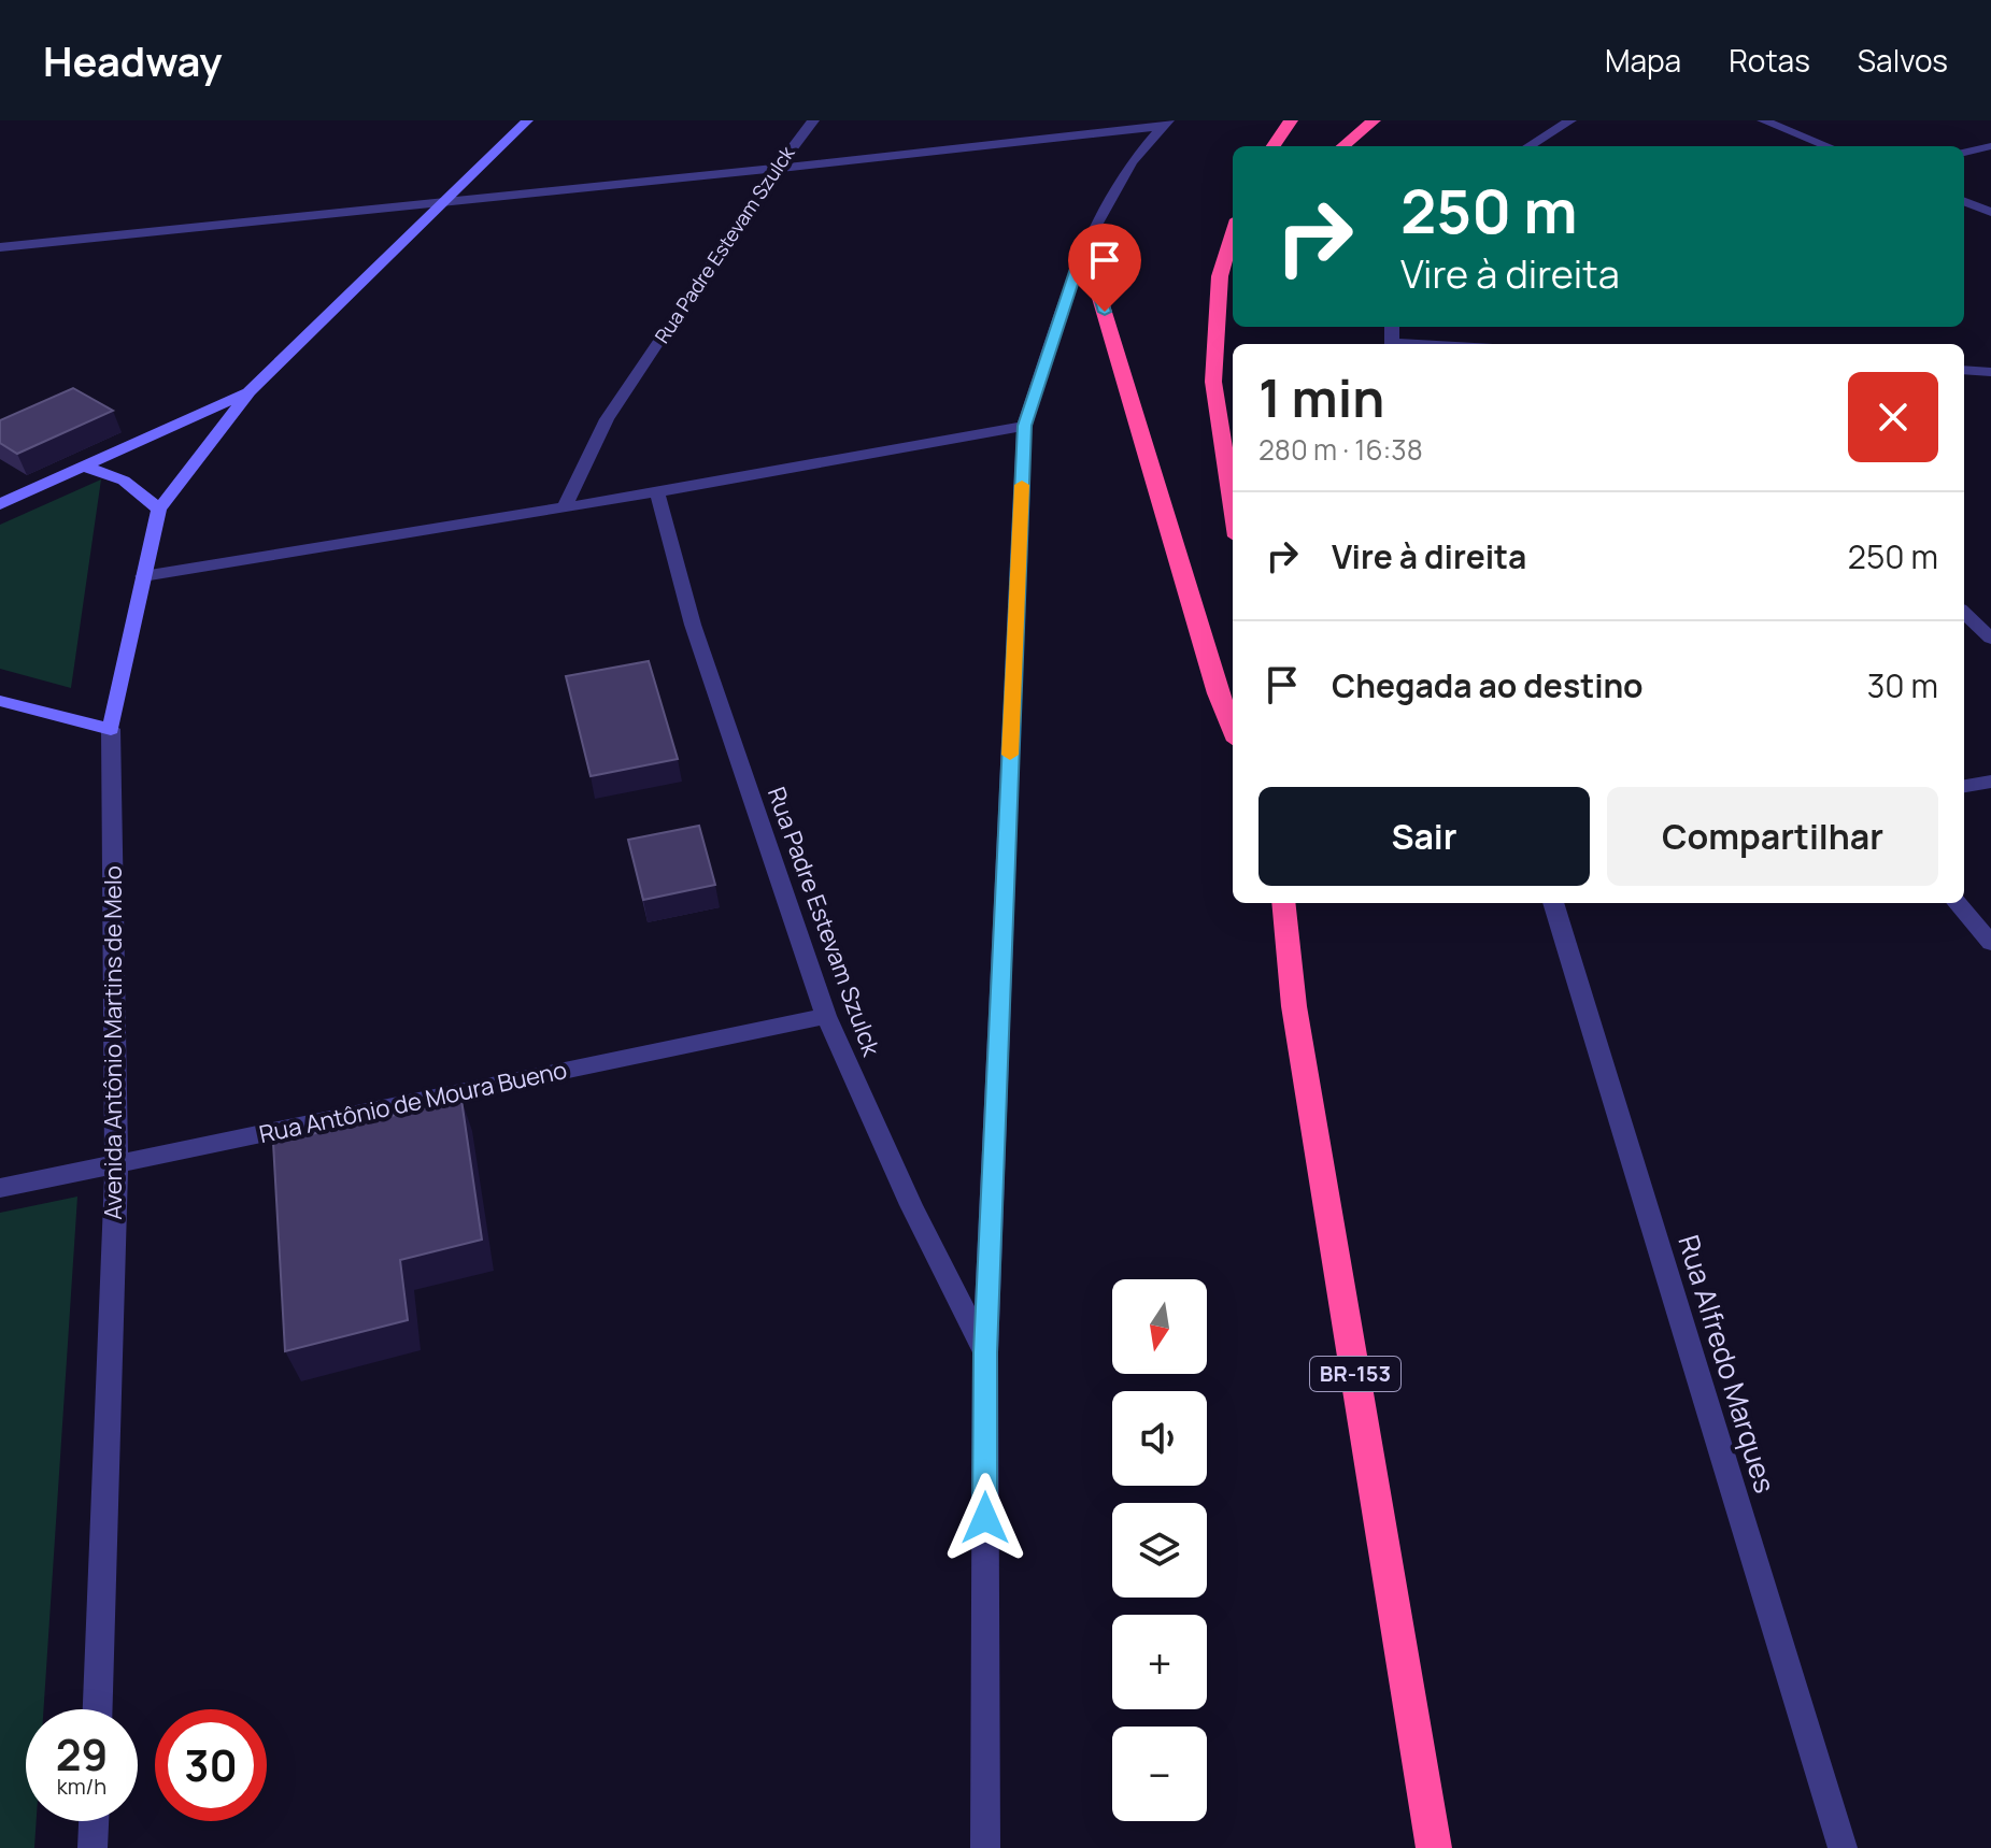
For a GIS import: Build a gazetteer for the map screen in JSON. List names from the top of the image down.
{
  "streets": {
    "highway": ["BR-153"],
    "street": [
      "Rua Padre Estevam Szulck",
      "Avenida Antônio Martins de Melo",
      "Rua Antônio de Moura Bueno",
      "Rua Alfredo Marques"
    ]
  },
  "crossings": [
    ["Rua Padre Estevam Szulck", "Rua Antônio de Moura Bueno"],
    ["Avenida Antônio Martins de Melo", "Rua Antônio de Moura Bueno"]
  ],
  "north": "bottom",
  "page": {
    "header": "Headway",
    "nav": ["Mapa", "Rotas", "Salvos"],
    "turn": ["250 m", "Vire à direita"],
    "heading": ["1 min", "280 m · 16:38"],
    "list": [
      {
        "name": "Vire à direita",
        "value": "250 m"
      },
      {
        "name": "Chegada ao destino",
        "value": "30 m"
      }
    ],
    "buttons": ["Sair", "Compartilhar"],
    "map_buttons": ["+", "−"],
    "speed": "29 km/h",
    "limit": "30"
  }
}
